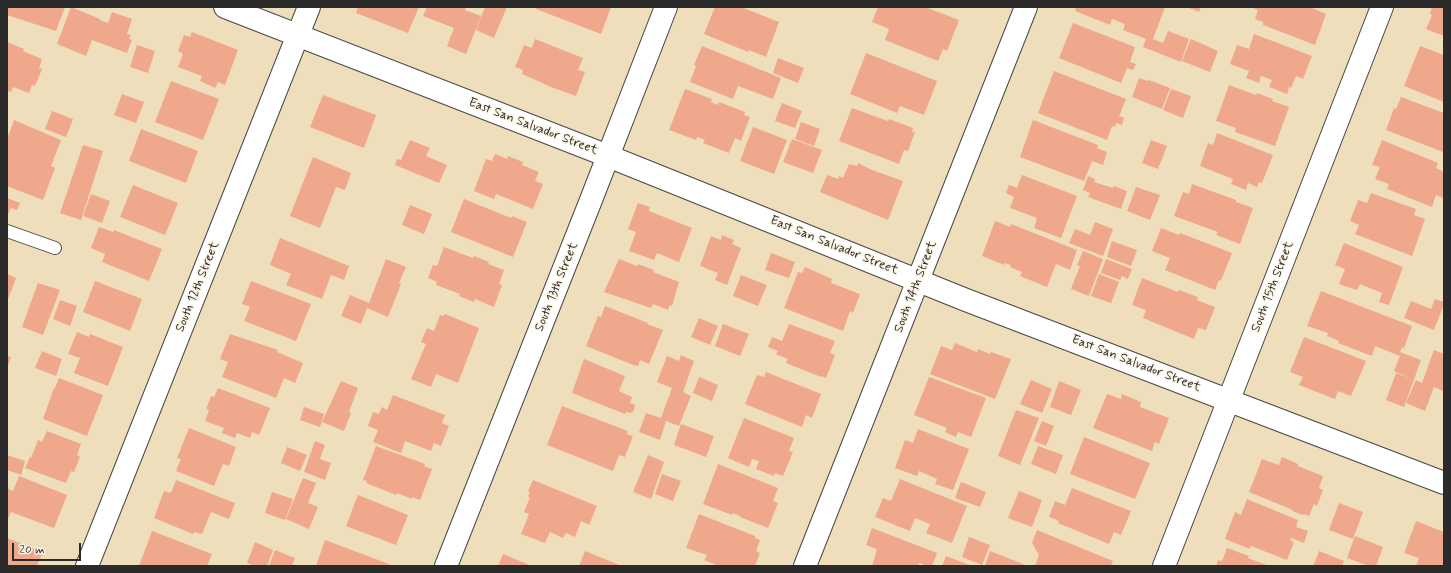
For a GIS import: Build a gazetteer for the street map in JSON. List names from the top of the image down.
{
  "streets": {
    "street": [
      "East San Salvador Street",
      "South 12th Street",
      "South 13th Street",
      "South 14th Street",
      "South 15th Street"
    ]
  },
  "crossings": [
    ["East San Salvador Street", "South 12th Street"],
    ["East San Salvador Street", "South 13th Street"],
    ["East San Salvador Street", "South 14th Street"],
    ["East San Salvador Street", "South 15th Street"]
  ],
  "scale_bar": "20 m"
}
